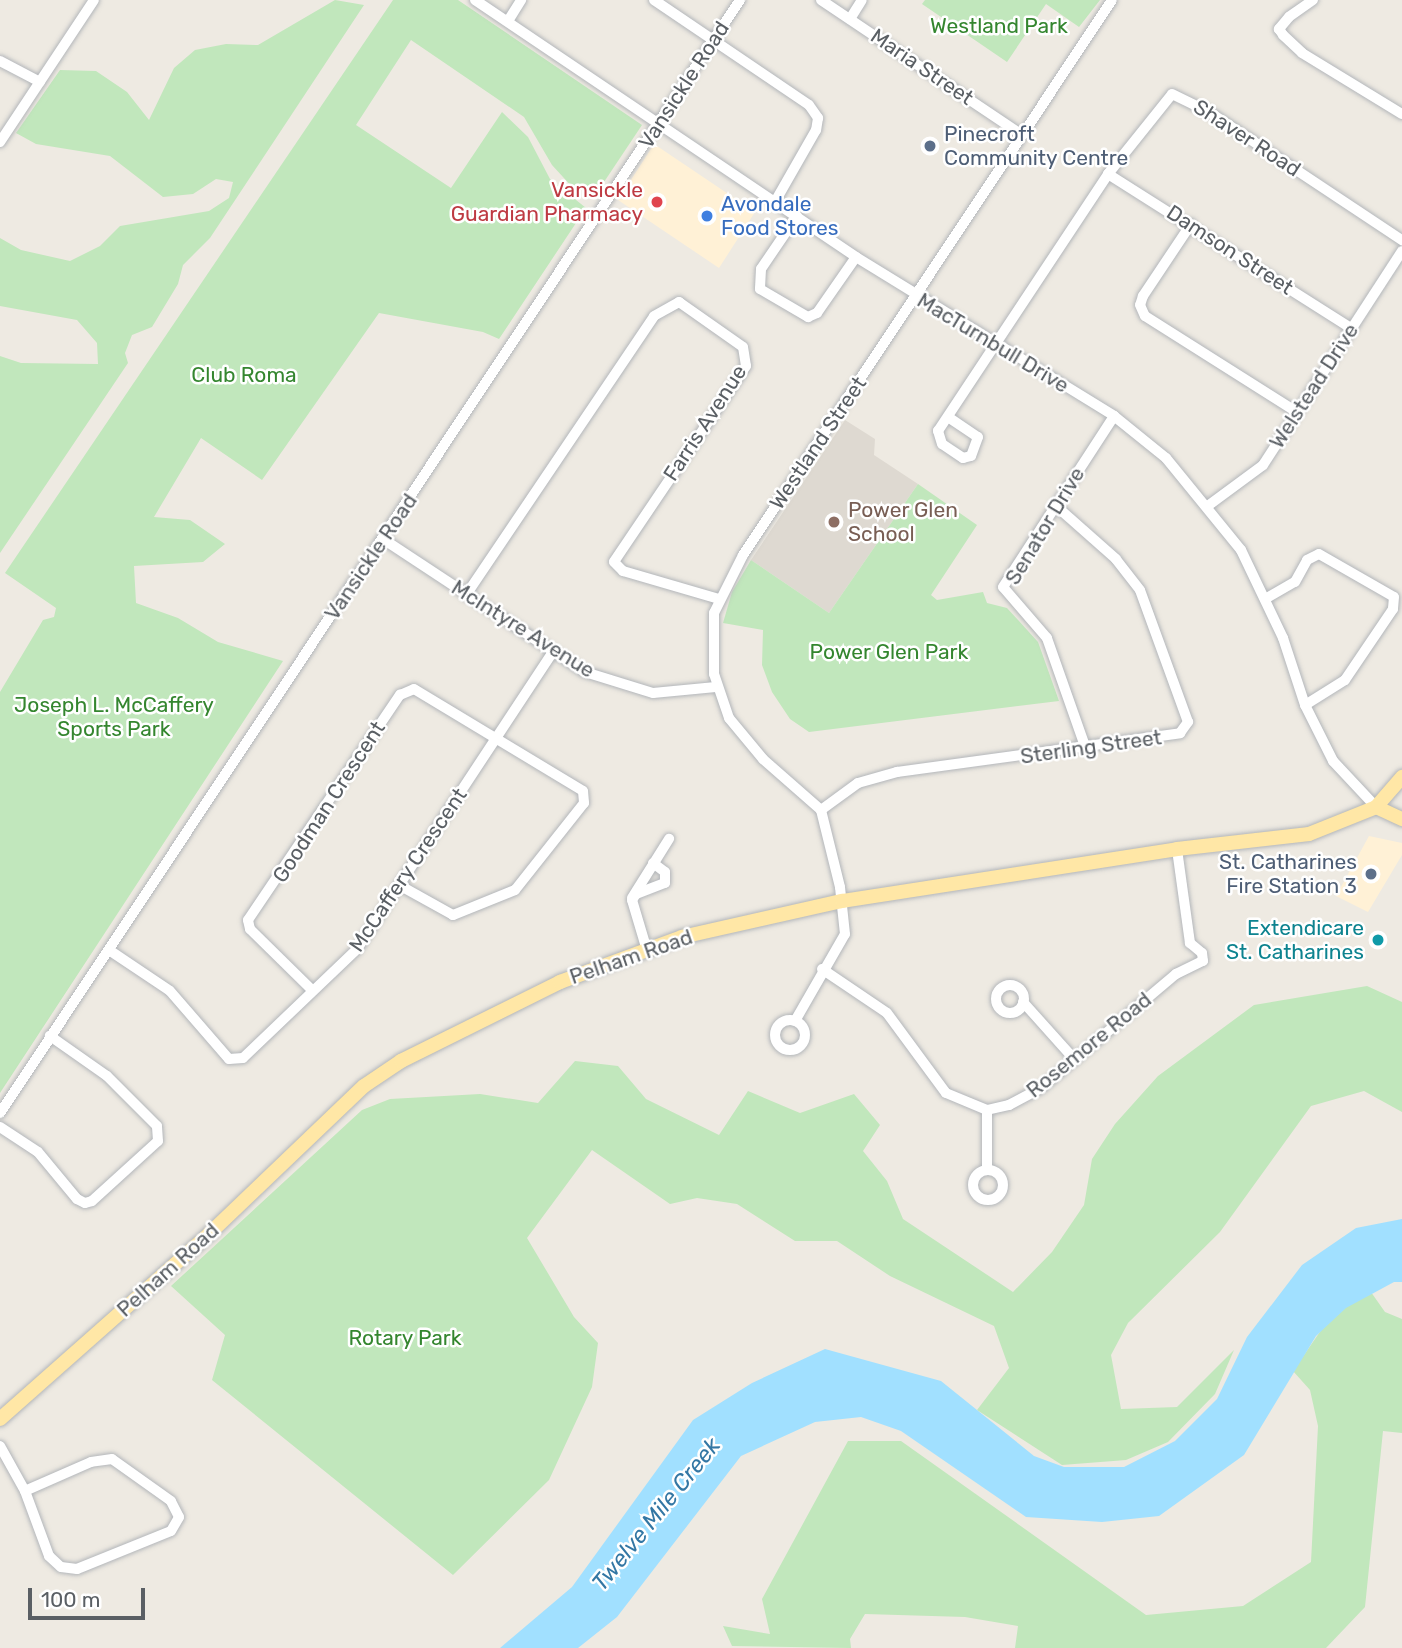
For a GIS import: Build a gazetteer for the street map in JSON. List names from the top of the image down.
{
  "streets": {
    "main road": ["Pelham Road"],
    "street": [
      "Maria Street",
      "Vansickle Road",
      "Shaver Road",
      "Damson Street",
      "MacTurnbull Drive",
      "Welstead Drive",
      "Farris Avenue",
      "Westland Street",
      "Senator Drive",
      "McIntyre Avenue",
      "Sterling Street",
      "Goodman Crescent",
      "McCaffery Crescent",
      "Rosemore Road"
    ]
  },
  "crossings": [
    ["Maria Street", "Westland Street"],
    ["Vansickle Road", "MacTurnbull Drive"],
    ["Vansickle Road", "McIntyre Avenue"],
    ["Vansickle Road", "McCaffery Crescent"],
    ["Shaver Road", "Damson Street"],
    ["Shaver Road", "MacTurnbull Drive"],
    ["Damson Street", "Welstead Drive"],
    ["MacTurnbull Drive", "Welstead Drive"],
    ["MacTurnbull Drive", "Westland Street"],
    ["MacTurnbull Drive", "Senator Drive"],
    ["MacTurnbull Drive", "Pelham Road"],
    ["Farris Avenue", "Westland Street"],
    ["Farris Avenue", "McIntyre Avenue"],
    ["Westland Street", "McIntyre Avenue"],
    ["Westland Street", "Sterling Street"],
    ["Senator Drive", "Sterling Street"],
    ["McIntyre Avenue", "McCaffery Crescent"],
    ["Goodman Crescent", "McCaffery Crescent"],
    ["Pelham Road", "Rosemore Road"]
  ],
  "water": ["Twelve Mile Creek"],
  "parks": [
    "Westland Park",
    "Club Roma",
    "Power Glen Park",
    "Joseph L. McCaffery Sports Park",
    "Rotary Park"
  ],
  "places": [
    "Pinecroft Community Centre",
    "Vansickle Guardian Pharmacy",
    "Avondale Food Stores",
    "Power Glen School",
    "St. Catharines Fire Station 3",
    "Extendicare St. Catharines"
  ],
  "scale_bar": "100 m"
}
